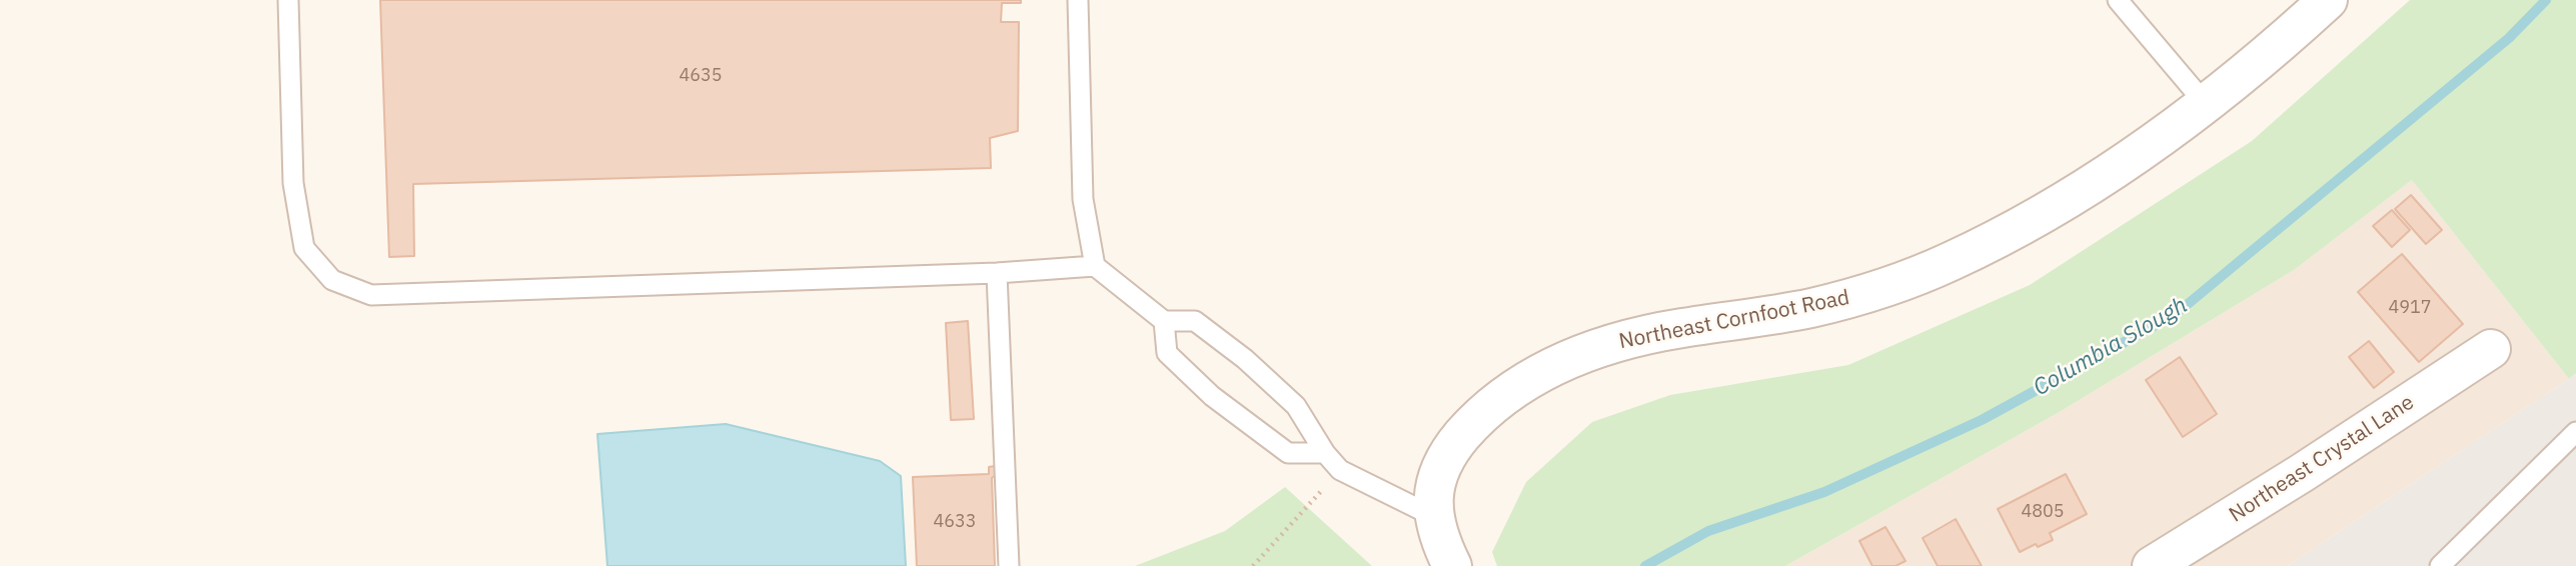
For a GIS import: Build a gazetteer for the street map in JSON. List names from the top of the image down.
{
  "streets": {
    "street": ["Northeast Cornfoot Road", "Northeast Crystal Lane"]
  },
  "water": ["Columbia Slough"],
  "house_numbers": [
    "4635",
    "4917",
    "4805",
    "4633"
  ]
}
